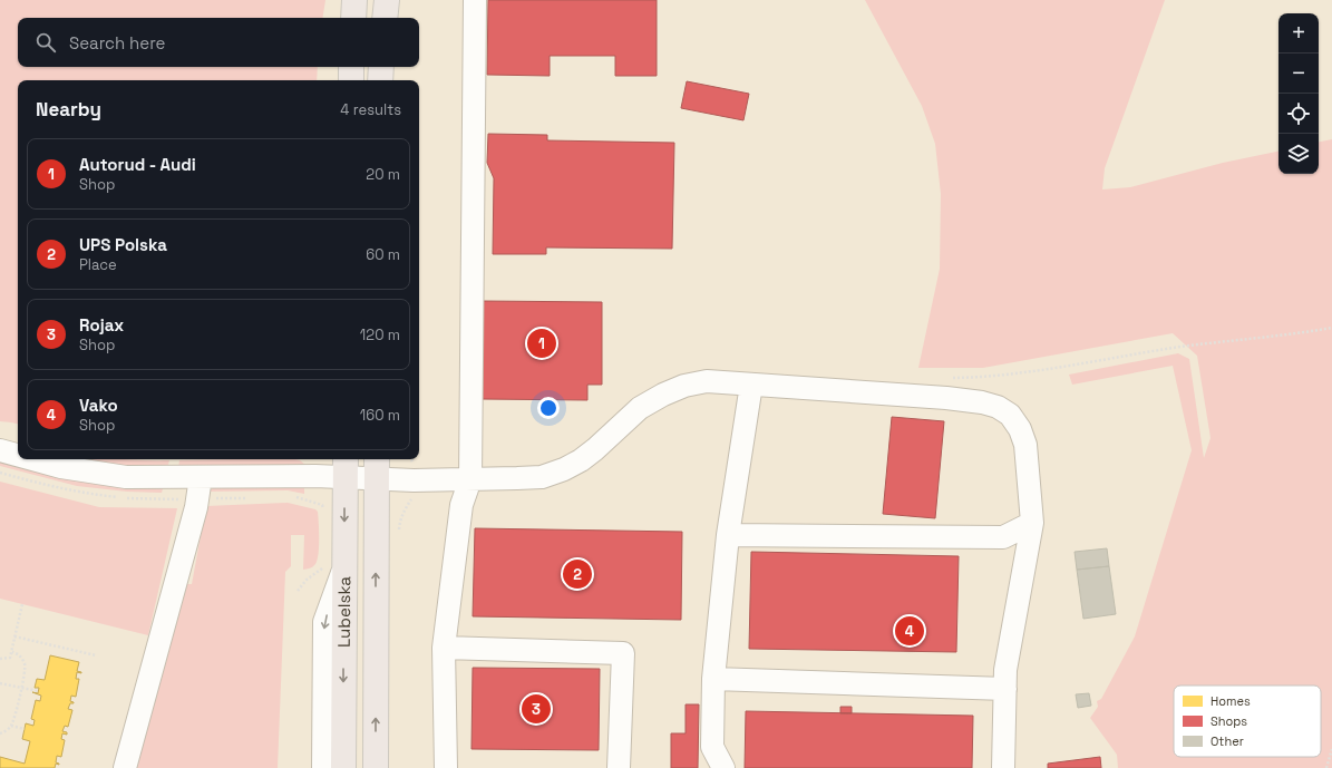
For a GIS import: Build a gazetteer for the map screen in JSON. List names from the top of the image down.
{
  "streets": {
    "main road": ["Lubelska"]
  },
  "legend": ["Homes", "Shops", "Other"],
  "page": {
    "map_buttons": ["+", "−"],
    "search": "Search here",
    "heading": ["Nearby", "4 results"],
    "list": [
      {
        "mark": "1",
        "name": "Autorud - Audi",
        "note": "Shop",
        "value": "20 m"
      },
      {
        "mark": "2",
        "name": "UPS Polska",
        "note": "Place",
        "value": "60 m"
      },
      {
        "mark": "3",
        "name": "Rojax",
        "note": "Shop",
        "value": "120 m"
      },
      {
        "mark": "4",
        "name": "Vako",
        "note": "Shop",
        "value": "160 m"
      }
    ],
    "pins": [
      "1",
      "2",
      "4",
      "3"
    ]
  }
}
